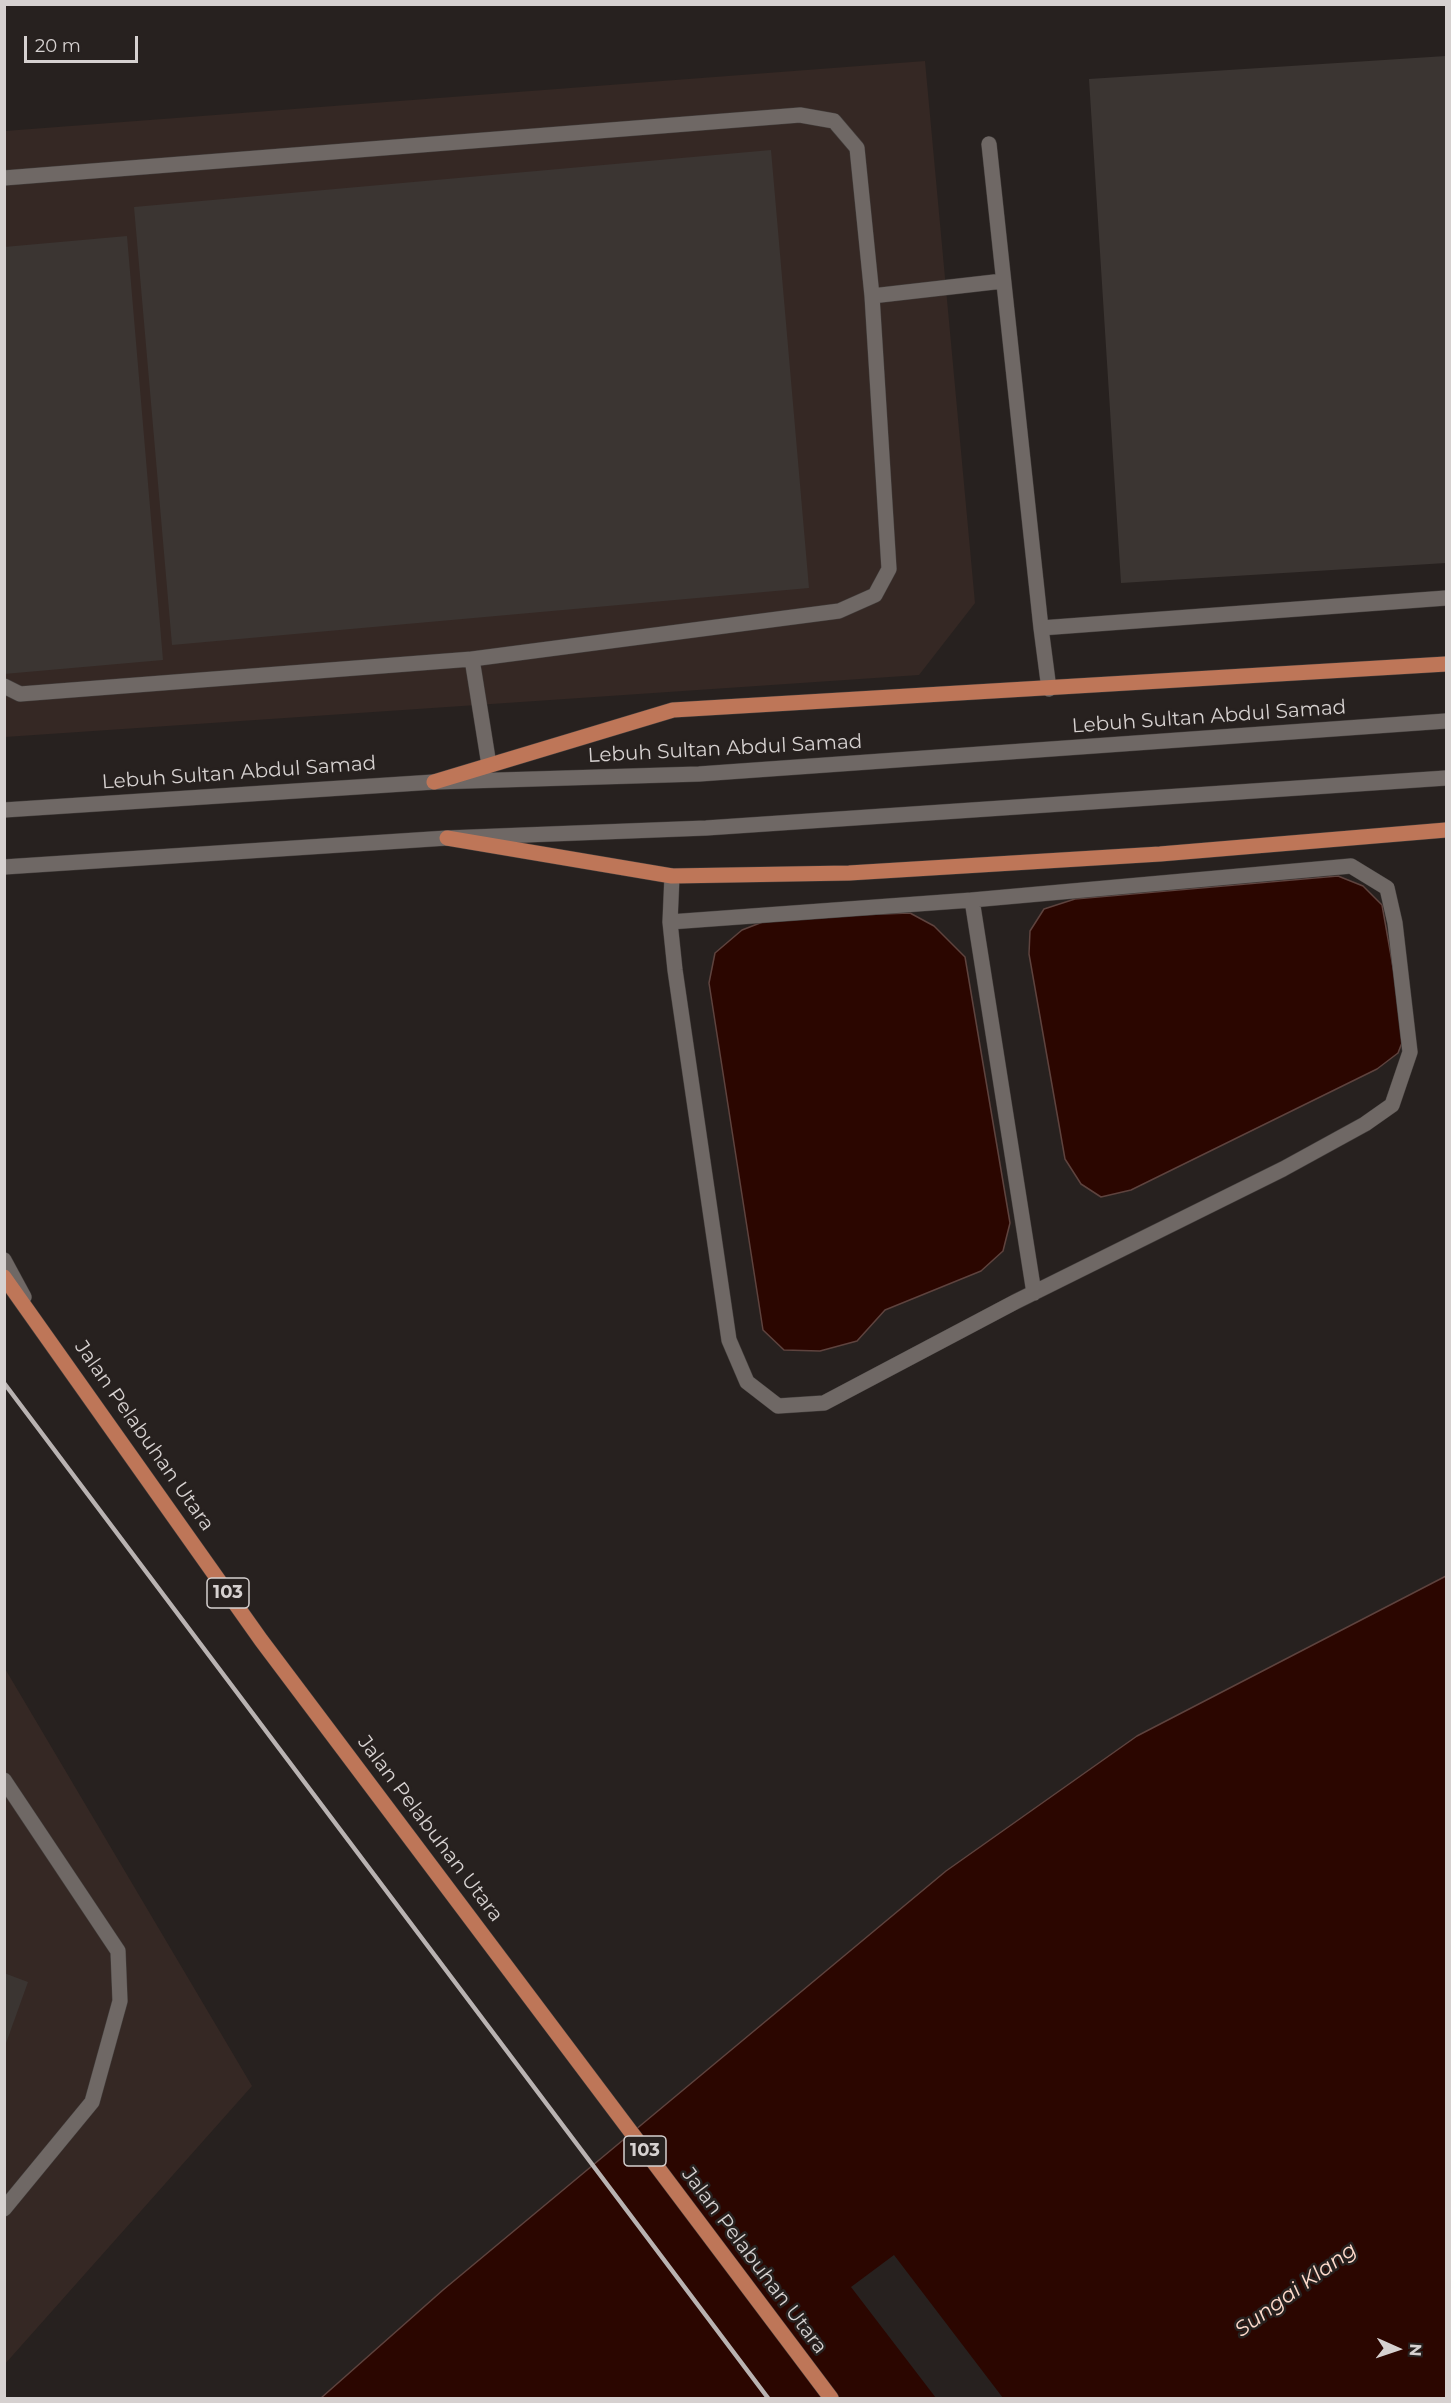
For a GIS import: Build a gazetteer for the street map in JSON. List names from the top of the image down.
{
  "streets": {
    "main road": ["Jalan Pelabuhan Utara", "103"],
    "street": ["Lebuh Sultan Abdul Samad"]
  },
  "water": ["Sungai Klang"],
  "scale_bar": "20 m",
  "north": "right"
}
